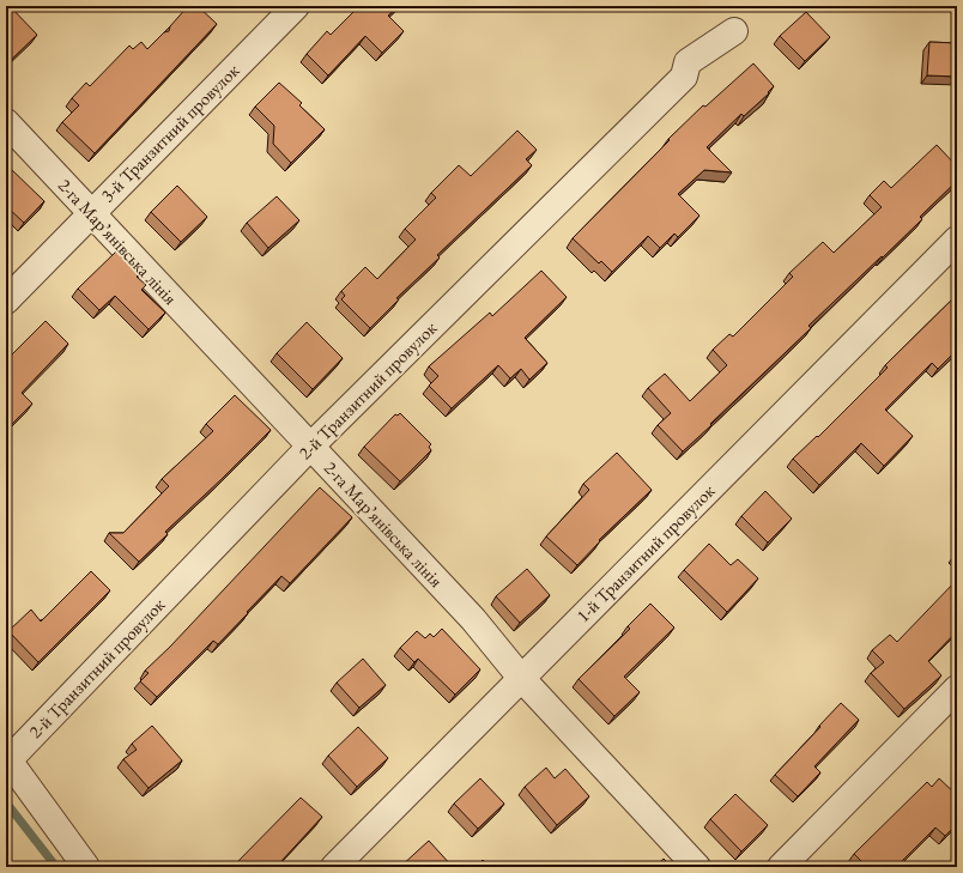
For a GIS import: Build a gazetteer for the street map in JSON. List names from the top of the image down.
{
  "streets": {
    "street": [
      "3-й Транзитний провулок",
      "2-га Марʼянівська лінія",
      "2-й Транзитний провулок",
      "1-й Транзитний провулок"
    ]
  },
  "crossings": [
    ["3-й Транзитний провулок", "2-га Марʼянівська лінія"],
    ["2-га Марʼянівська лінія", "2-й Транзитний провулок"],
    ["2-га Марʼянівська лінія", "1-й Транзитний провулок"]
  ]
}
